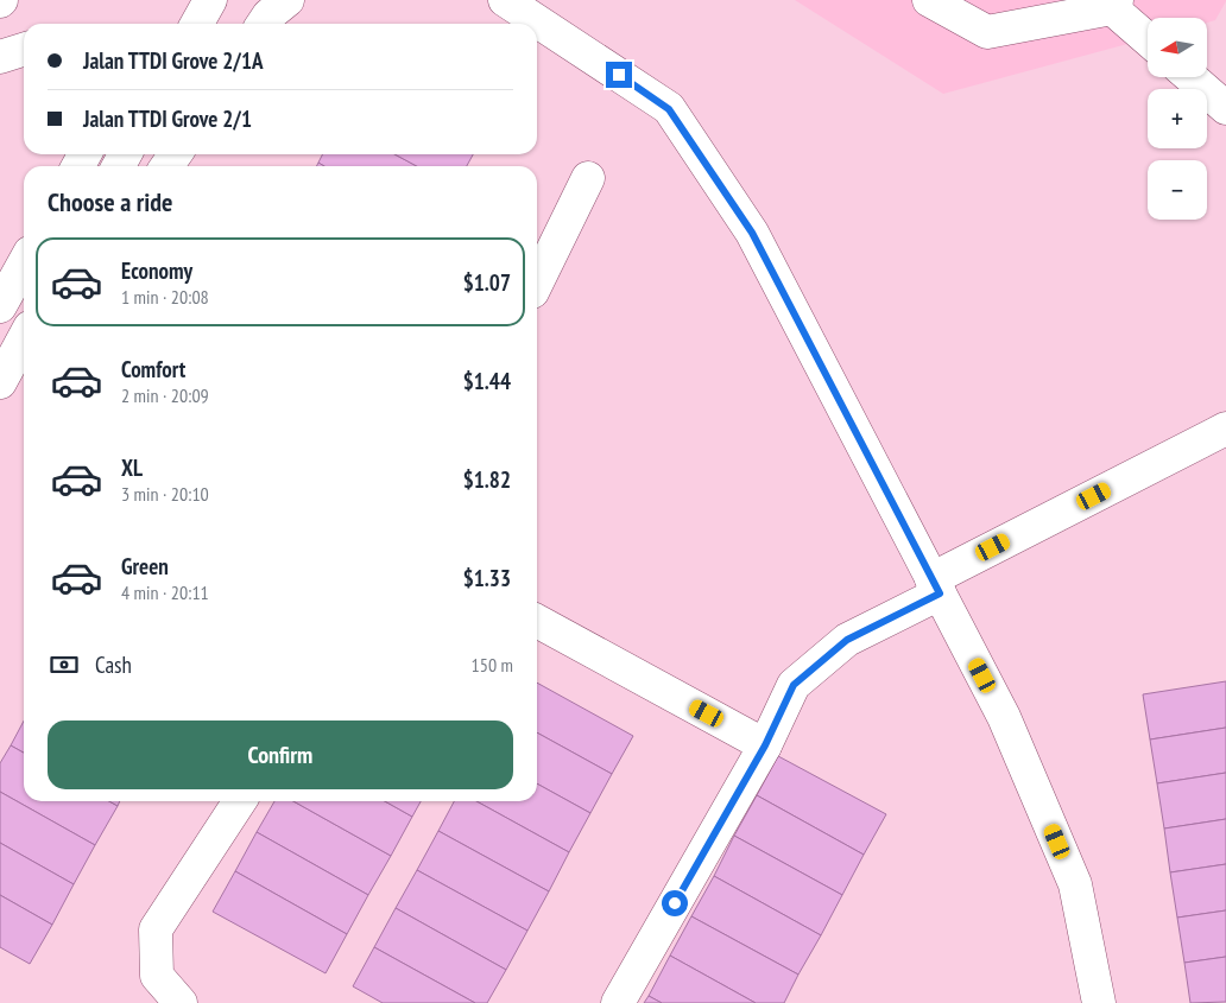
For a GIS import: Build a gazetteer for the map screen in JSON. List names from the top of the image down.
{
  "north": "left",
  "page": {
    "map_buttons": ["+", "−"],
    "banner": ["Jalan TTDI Grove 2/1A", "Jalan TTDI Grove 2/1"],
    "heading": "Choose a ride",
    "list": [
      {
        "name": "Economy",
        "note": "1 min · 20:08",
        "value": "$1.07"
      },
      {
        "name": "Comfort",
        "note": "2 min · 20:09",
        "value": "$1.44"
      },
      {
        "name": "XL",
        "note": "3 min · 20:10",
        "value": "$1.82"
      },
      {
        "name": "Green",
        "note": "4 min · 20:11",
        "value": "$1.33"
      }
    ],
    "pay": ["Cash", "150 m"],
    "buttons": "Confirm"
  }
}
